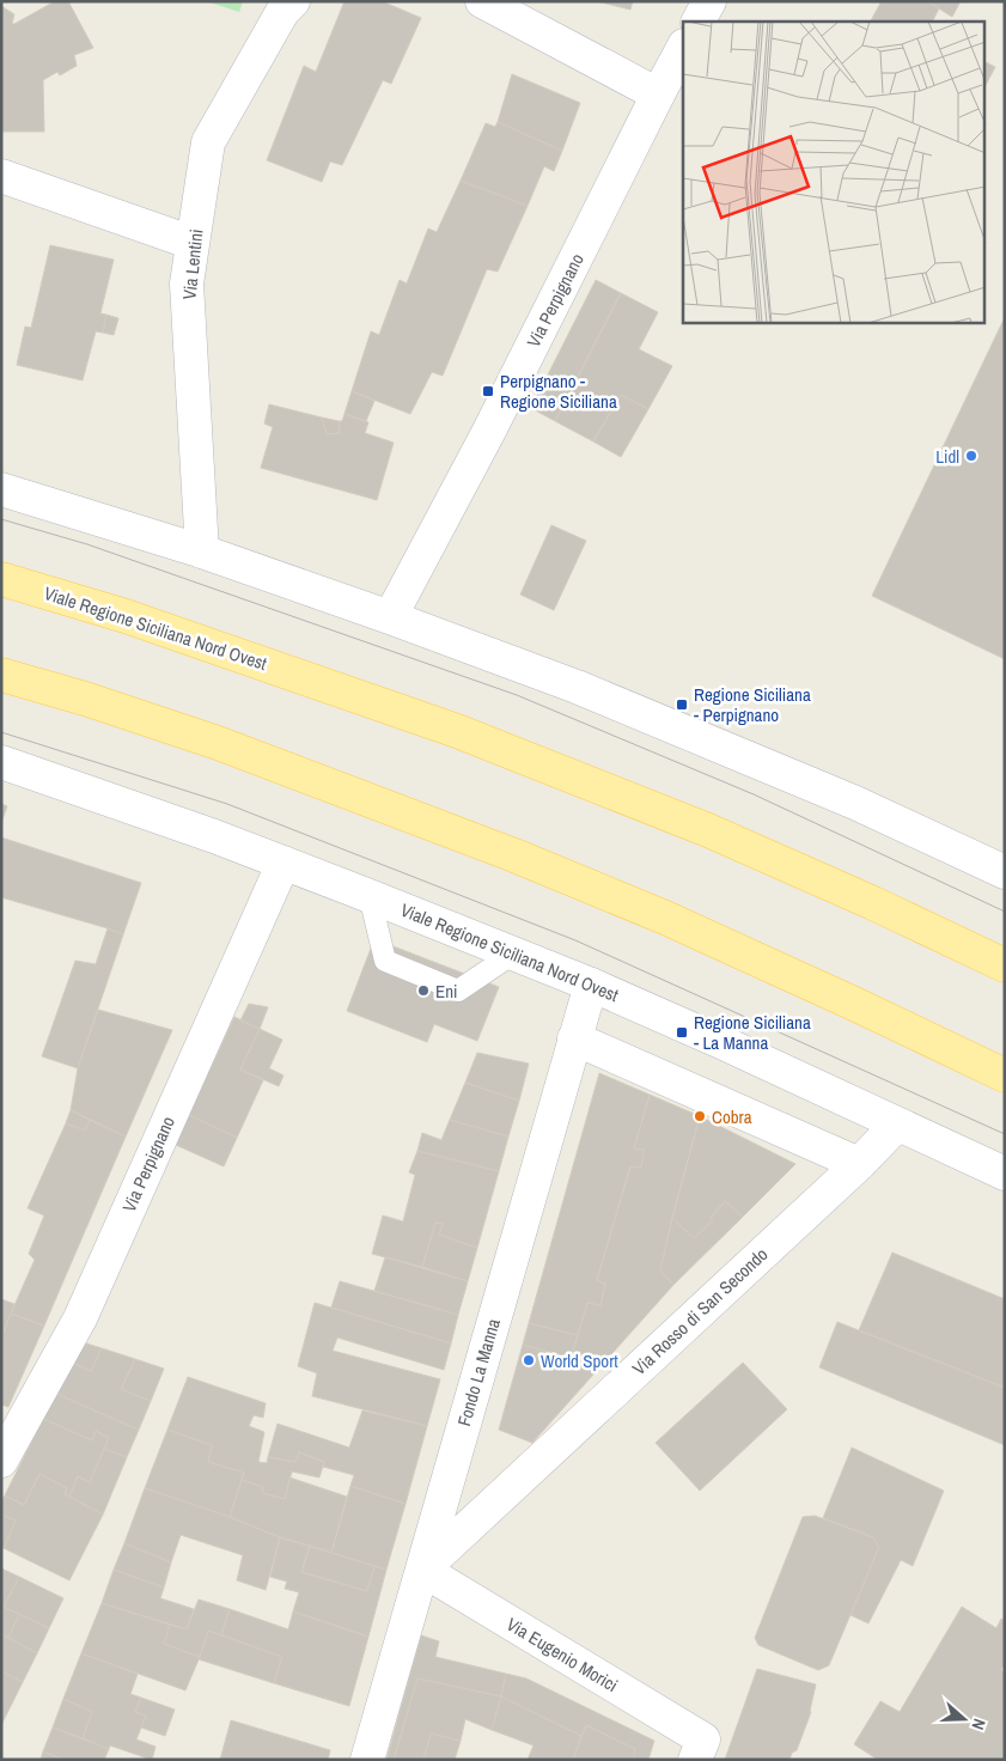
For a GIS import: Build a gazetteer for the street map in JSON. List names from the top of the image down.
{
  "streets": {
    "main road": ["Viale Regione Siciliana Nord Ovest"],
    "street": [
      "Via Lentini",
      "Via Perpignano",
      "Via Rosso di San Secondo",
      "Fondo La Manna",
      "Via Eugenio Morici"
    ]
  },
  "crossings": [
    ["Via Perpignano", "Viale Regione Siciliana Nord Ovest"],
    ["Viale Regione Siciliana Nord Ovest", "Via Rosso di San Secondo"],
    ["Viale Regione Siciliana Nord Ovest", "Fondo La Manna"],
    ["Via Rosso di San Secondo", "Fondo La Manna"],
    ["Via Rosso di San Secondo", "Via Eugenio Morici"],
    ["Fondo La Manna", "Via Eugenio Morici"]
  ],
  "places": {
    "transit": ["Perpignano - Regione Siciliana", "Regione Siciliana - Perpignano", "Regione Siciliana - La Manna"],
    "other": [
      "Lidl",
      "Eni",
      "Cobra",
      "World Sport"
    ]
  },
  "north": "right"
}
